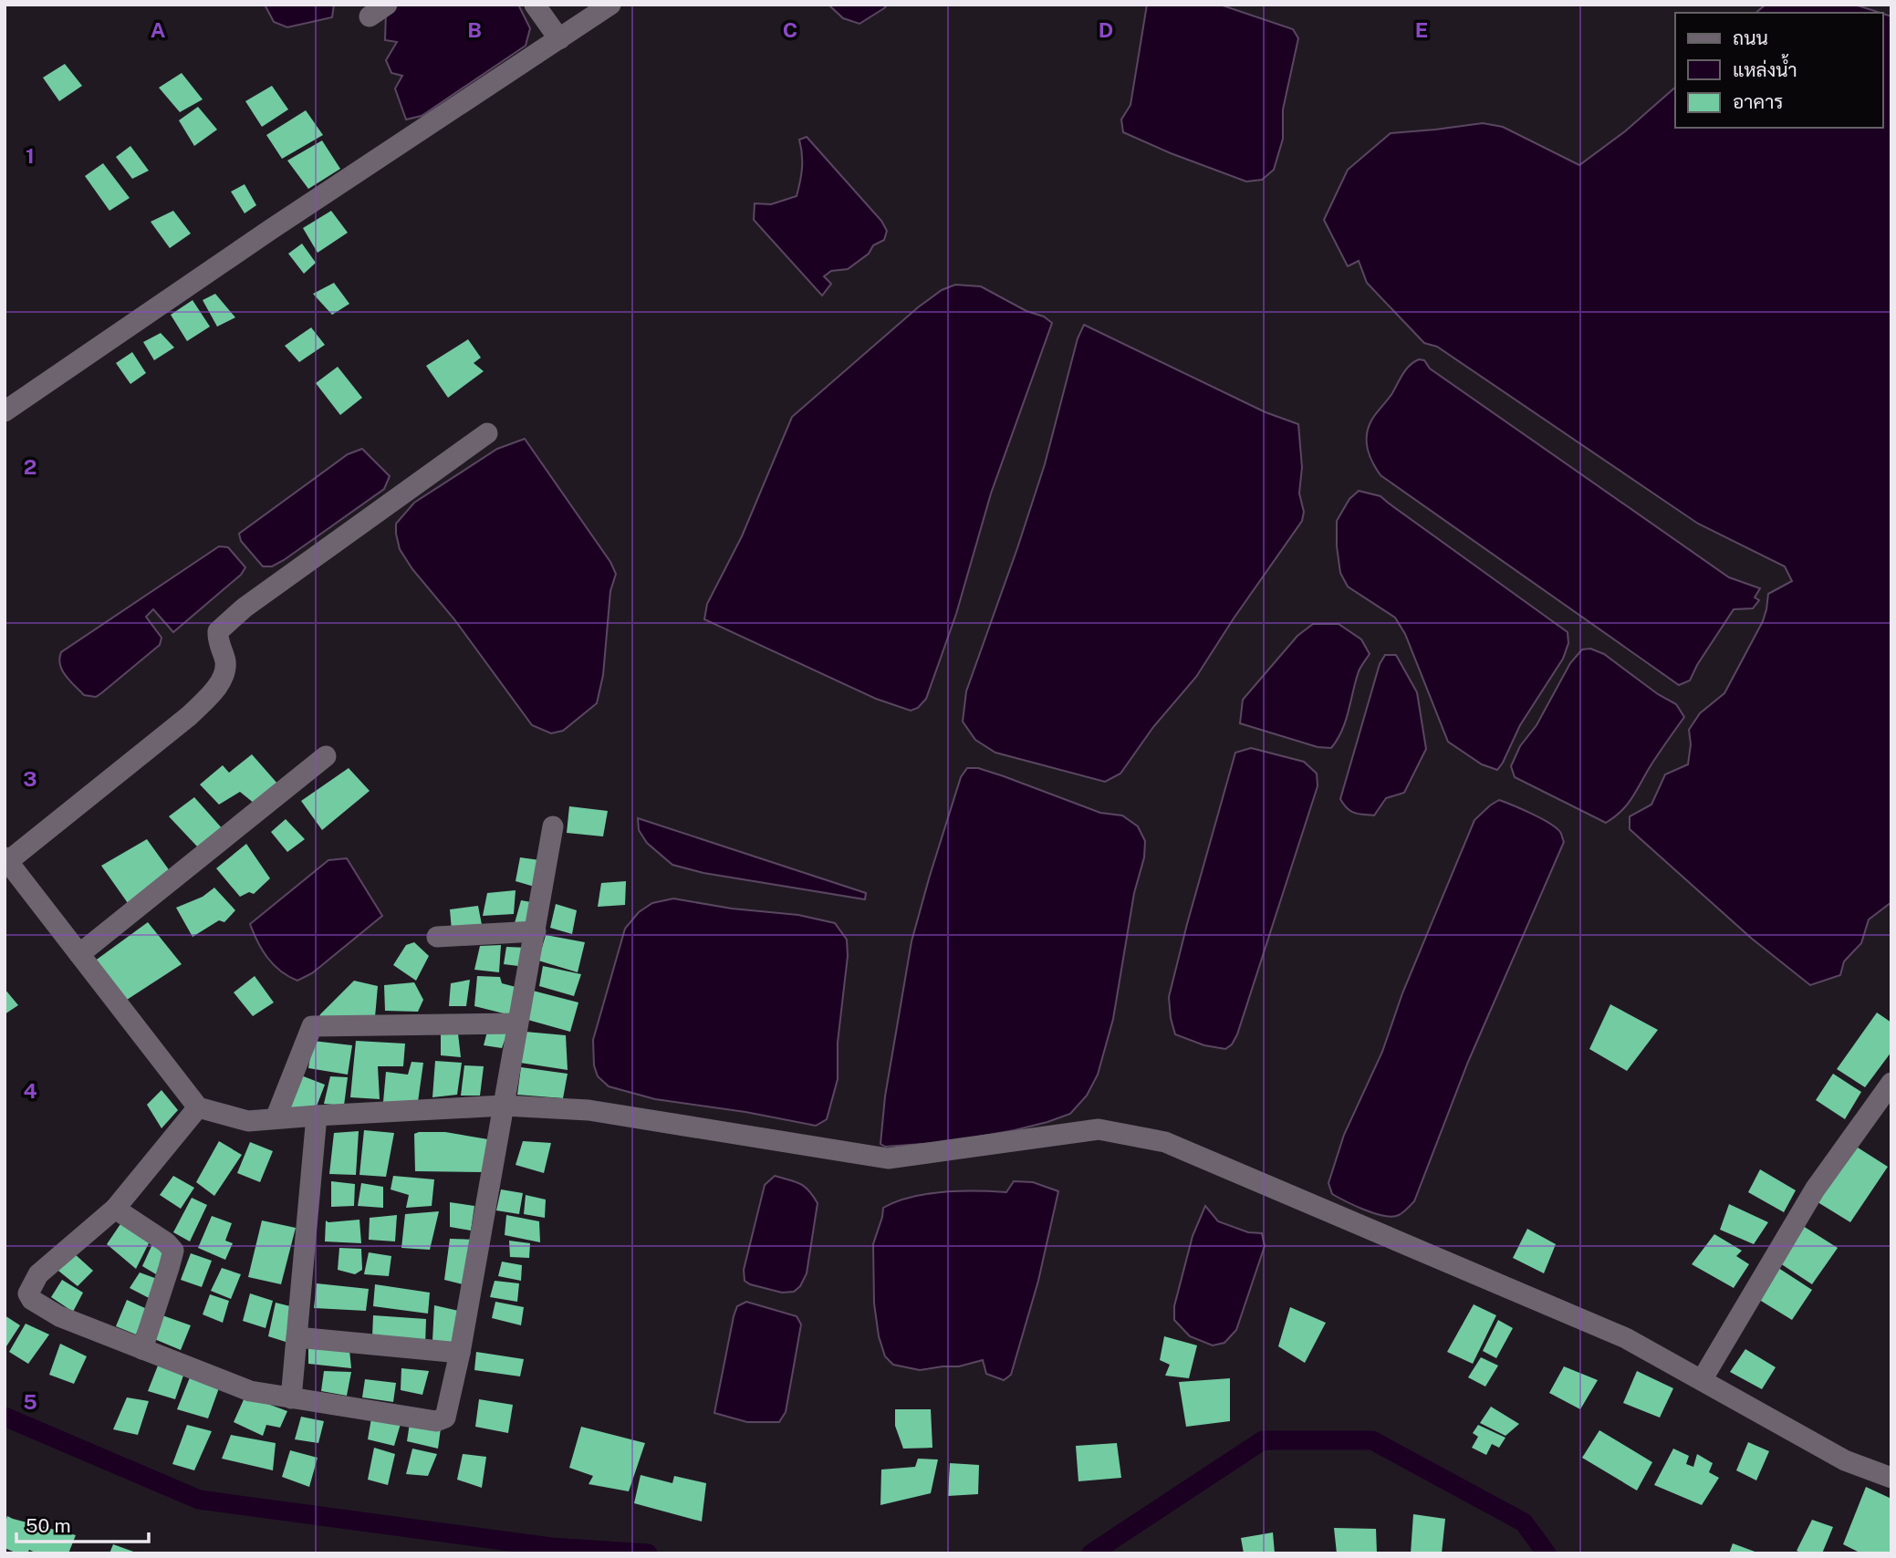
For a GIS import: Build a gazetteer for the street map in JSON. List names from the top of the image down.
{
  "legend": ["ถนน", "แหล่งน้ำ", "อาคาร"],
  "scale_bar": "50 m",
  "grid": {
    "columns": [
      "A",
      "B",
      "C",
      "D",
      "E"
    ],
    "rows": [
      "1",
      "2",
      "3",
      "4",
      "5"
    ]
  }
}
